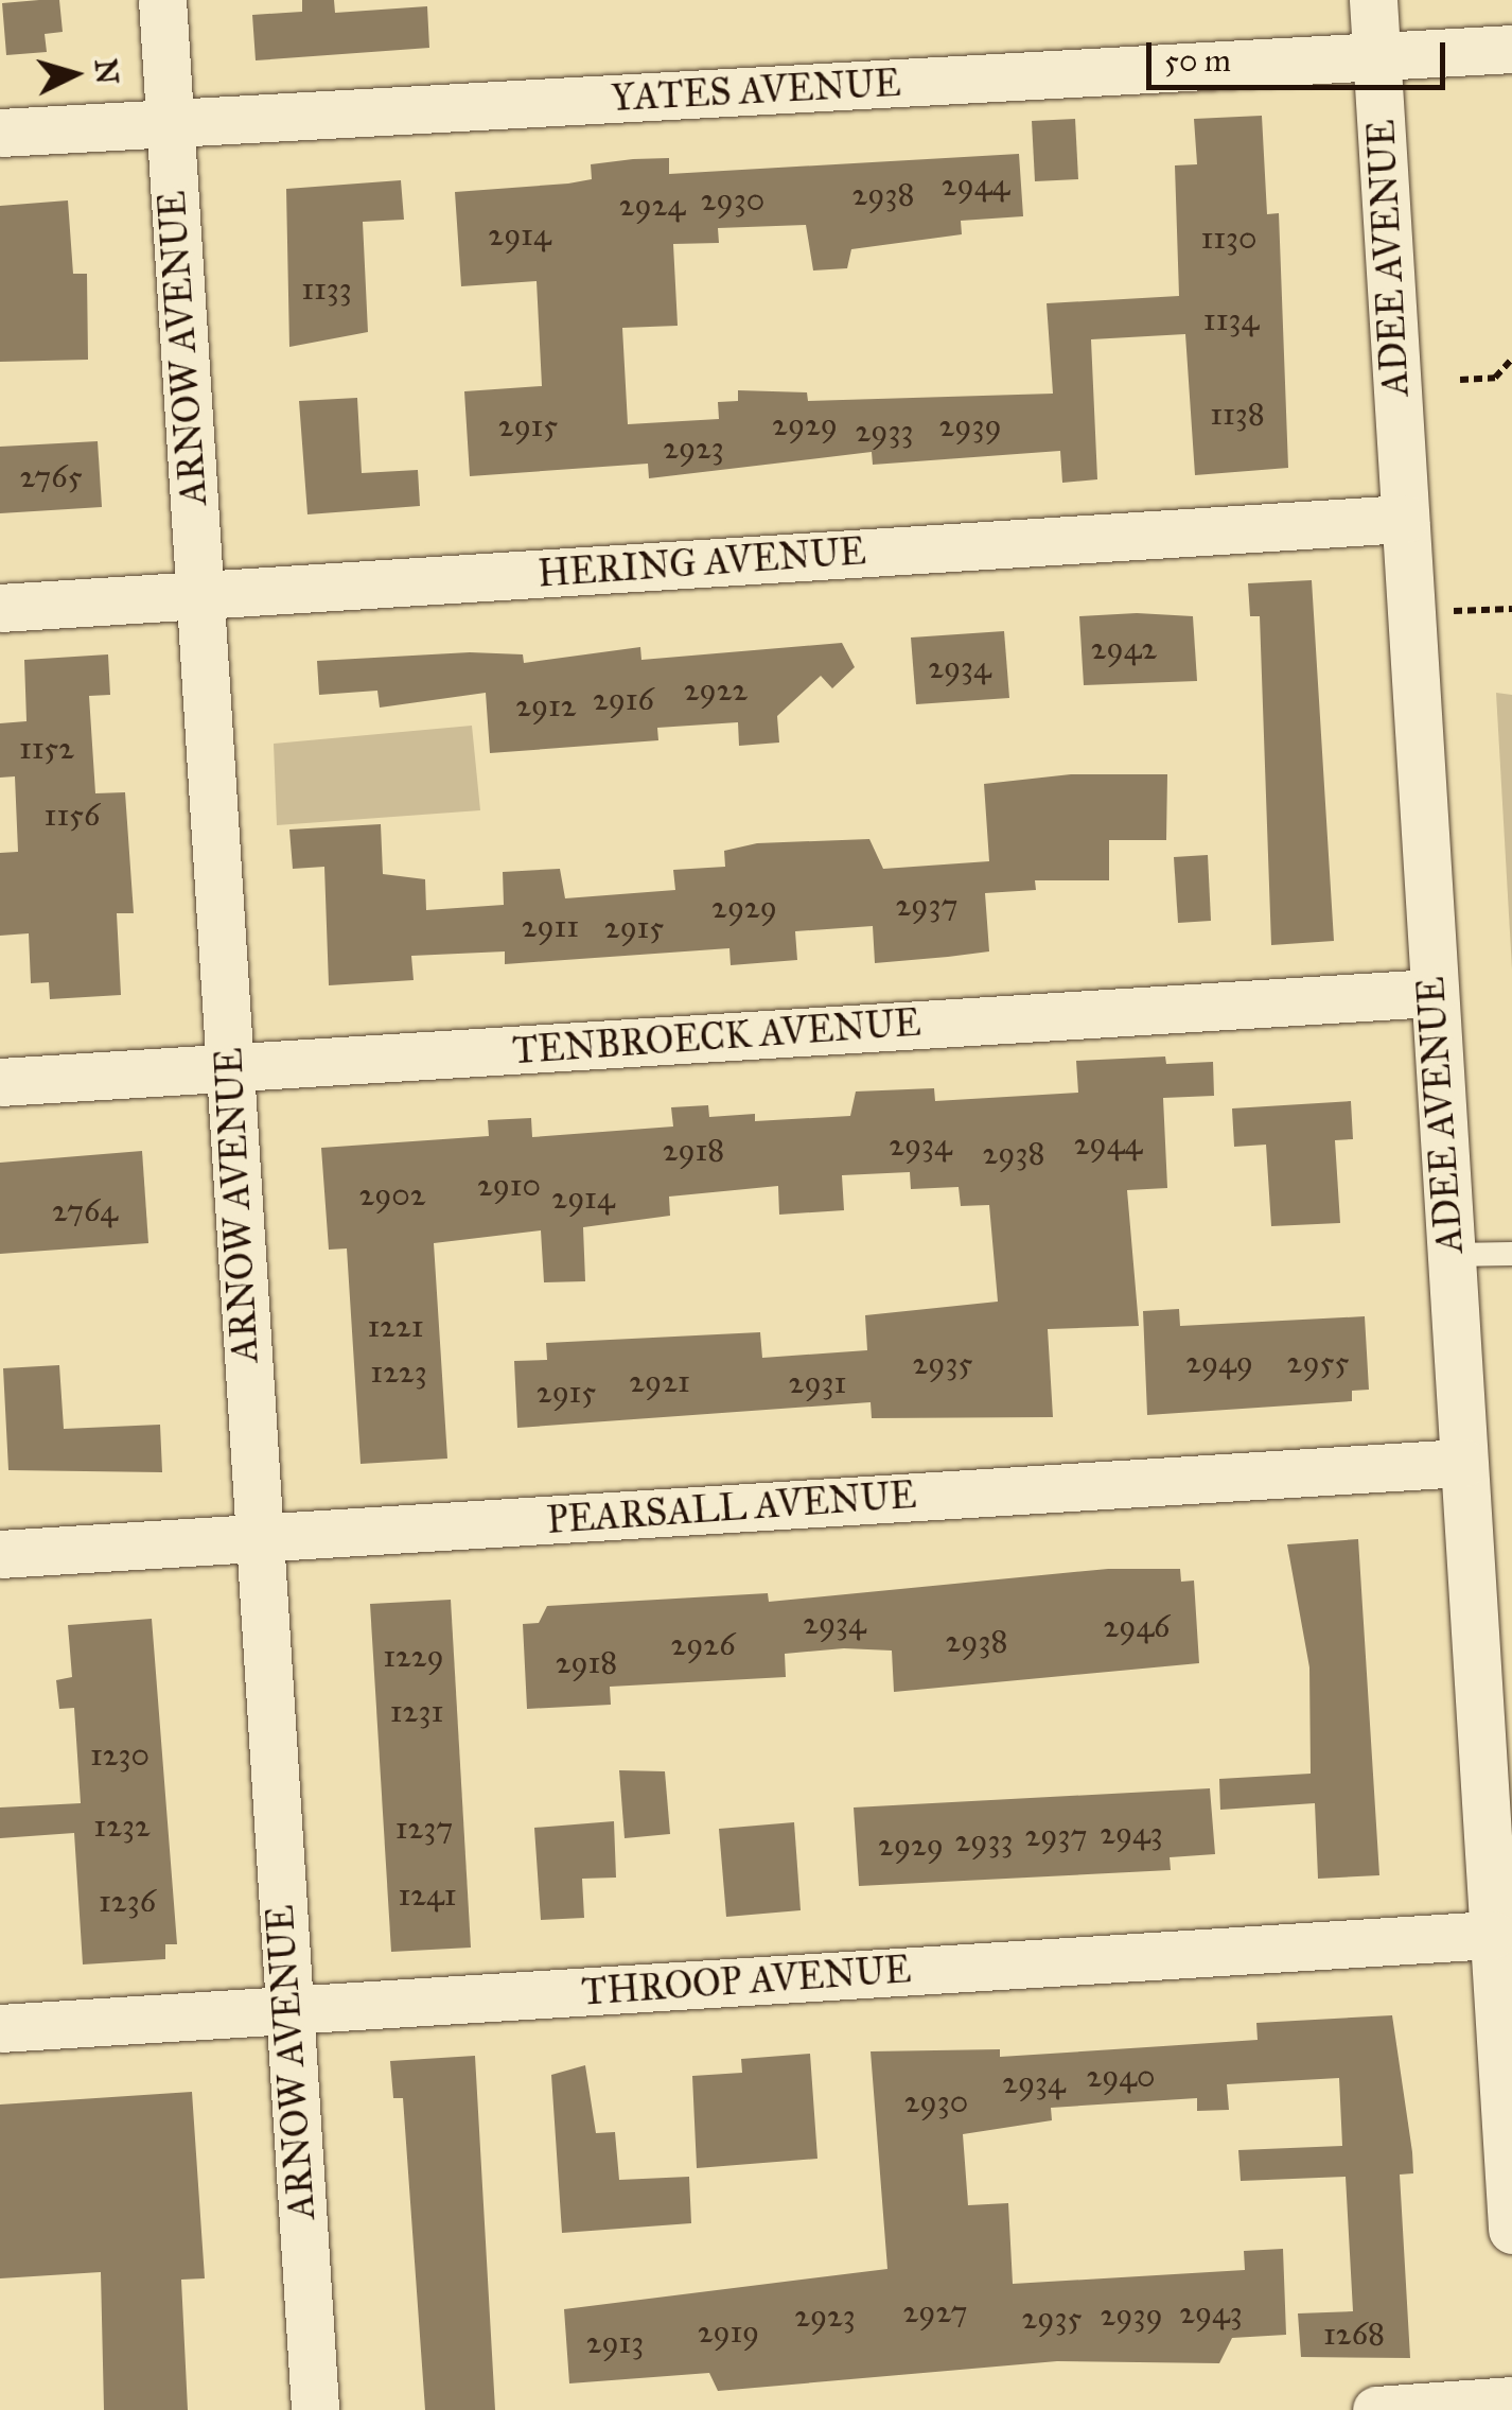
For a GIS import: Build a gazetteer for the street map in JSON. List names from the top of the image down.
{
  "streets": {
    "street": [
      "YATES AVENUE",
      "ADEE AVENUE",
      "ARNOW AVENUE",
      "HERING AVENUE",
      "TENBROECK AVENUE",
      "PEARSALL AVENUE",
      "THROOP AVENUE"
    ]
  },
  "crossings": [
    ["YATES AVENUE", "ADEE AVENUE"],
    ["YATES AVENUE", "ARNOW AVENUE"],
    ["ADEE AVENUE", "HERING AVENUE"],
    ["ADEE AVENUE", "TENBROECK AVENUE"],
    ["ADEE AVENUE", "PEARSALL AVENUE"],
    ["ADEE AVENUE", "THROOP AVENUE"],
    ["ARNOW AVENUE", "HERING AVENUE"],
    ["ARNOW AVENUE", "TENBROECK AVENUE"],
    ["ARNOW AVENUE", "PEARSALL AVENUE"],
    ["ARNOW AVENUE", "THROOP AVENUE"]
  ],
  "house_numbers": [
    "2944",
    "2938",
    "2930",
    "2924",
    "2914",
    "1130",
    "1133",
    "1134",
    "1138",
    "2929",
    "2915",
    "2939",
    "2933",
    "2923",
    "2765",
    "2942",
    "2934",
    "2922",
    "2916",
    "2912",
    "1152",
    "1156",
    "2937",
    "2929",
    "2911",
    "2915",
    "2944",
    "2934",
    "2918",
    "2938",
    "2910",
    "2902",
    "2914",
    "2764",
    "1221",
    "2949",
    "2955",
    "2935",
    "1223",
    "2921",
    "2931",
    "2915",
    "2934",
    "2946",
    "2938",
    "2926",
    "1229",
    "2918",
    "1231",
    "1230",
    "1232",
    "1237",
    "2943",
    "2937",
    "2933",
    "2929",
    "1241",
    "1236",
    "2940",
    "2934",
    "2930",
    "2927",
    "2943",
    "2939",
    "2923",
    "2935",
    "2919",
    "1268",
    "2913"
  ],
  "scale_bar": "50 m",
  "north": "right"
}
